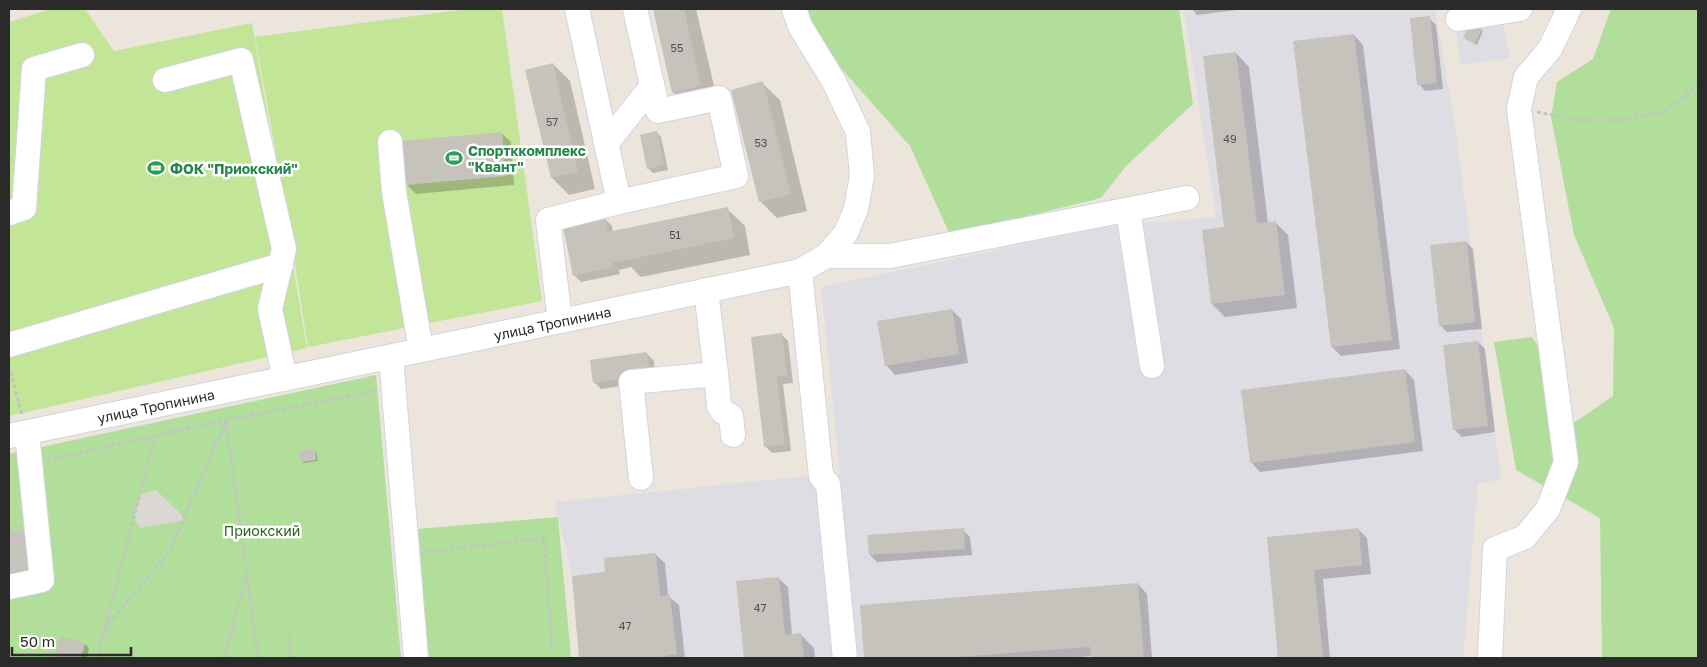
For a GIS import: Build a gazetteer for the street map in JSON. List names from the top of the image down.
{
  "streets": {
    "street": ["улица Тропинина"]
  },
  "parks": ["Приокский"],
  "places": {
    "sports": ["Спортккомплекс \"Квант\"", "ФОК \"Приокский\""]
  },
  "house_numbers": [
    "55",
    "57",
    "49",
    "53",
    "51",
    "47",
    "47"
  ],
  "scale_bar": "50 m"
}
